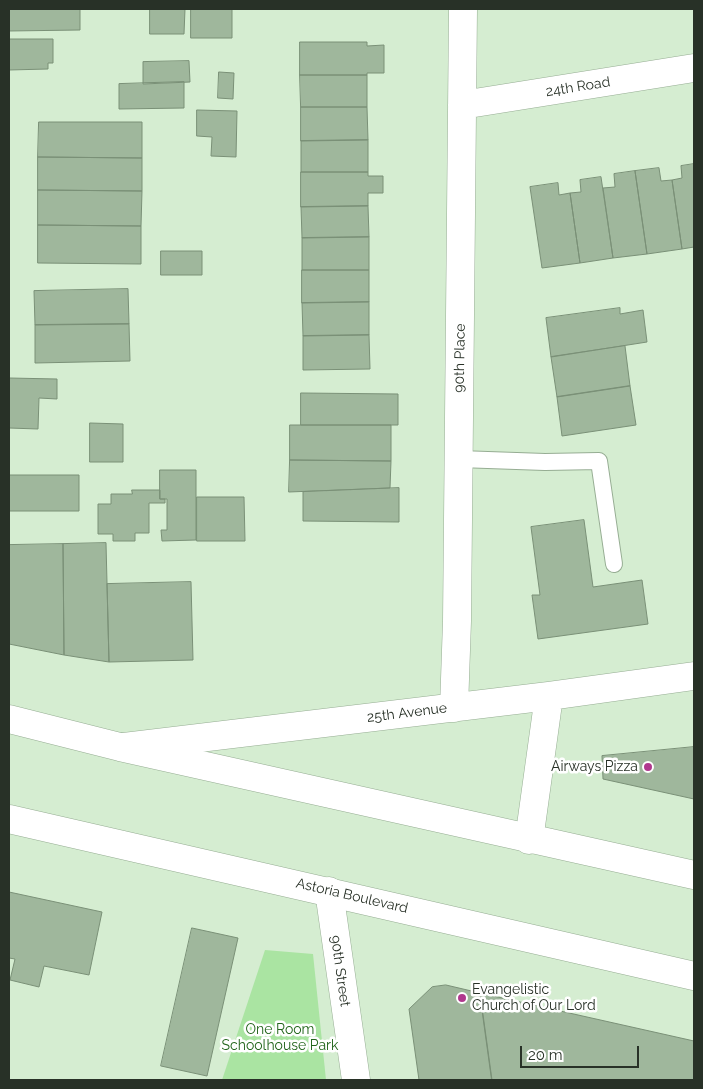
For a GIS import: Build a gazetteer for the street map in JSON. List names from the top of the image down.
{
  "streets": {
    "street": [
      "24th Road",
      "90th Place",
      "25th Avenue",
      "Astoria Boulevard",
      "90th Street"
    ]
  },
  "crossings": [
    ["24th Road", "90th Place"],
    ["90th Place", "25th Avenue"],
    ["Astoria Boulevard", "90th Street"]
  ],
  "parks": ["One Room Schoolhouse Park"],
  "places": ["Airways Pizza", "Evangelistic Church of Our Lord"],
  "scale_bar": "20 m"
}
